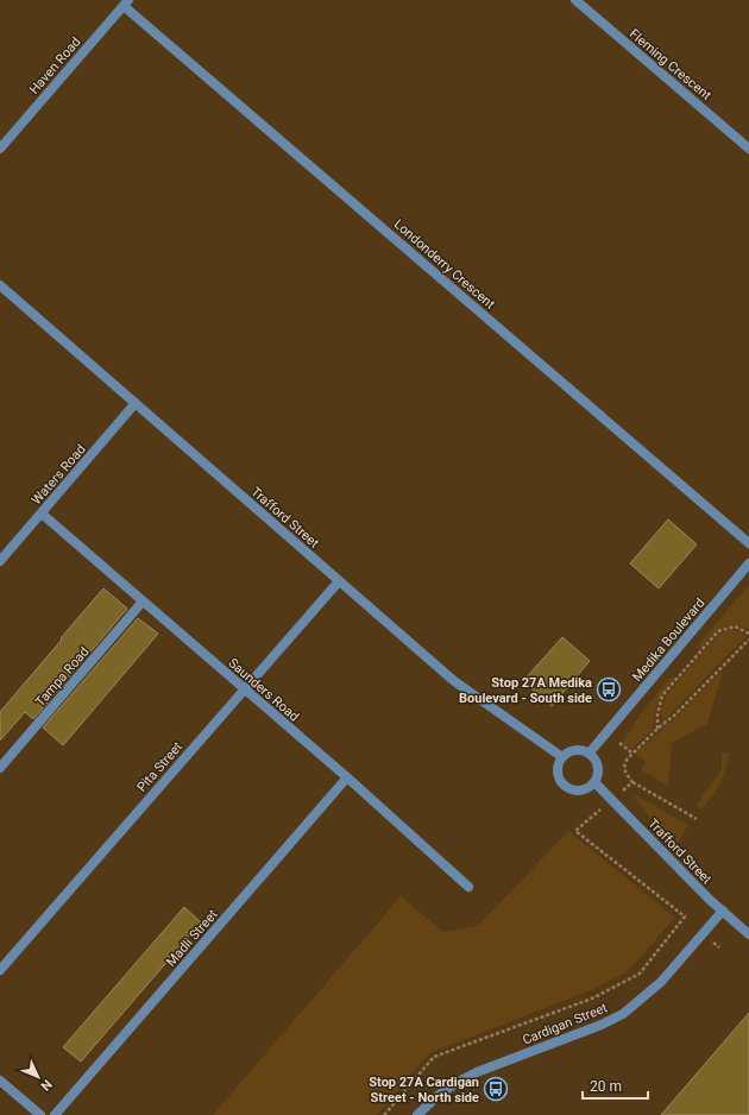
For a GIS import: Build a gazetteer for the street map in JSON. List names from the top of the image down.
{
  "streets": {
    "street": [
      "Fleming Crescent",
      "Haven Road",
      "Londonderry Crescent",
      "Waters Road",
      "Trafford Street",
      "Medika Boulevard",
      "Tampa Road",
      "Saunders Road",
      "Pita Street",
      "Madli Street",
      "Cardigan Street"
    ]
  },
  "crossings": [
    ["Haven Road", "Londonderry Crescent"],
    ["Waters Road", "Trafford Street"],
    ["Waters Road", "Saunders Road"],
    ["Trafford Street", "Medika Boulevard"],
    ["Trafford Street", "Pita Street"],
    ["Trafford Street", "Cardigan Street"],
    ["Tampa Road", "Saunders Road"],
    ["Saunders Road", "Pita Street"],
    ["Saunders Road", "Madli Street"]
  ],
  "places": {
    "bus stop": ["Stop 27A Medika Boulevard - South side", "Stop 27A Cardigan Street - North side"]
  },
  "scale_bar": "20 m",
  "north": "bottom right"
}
